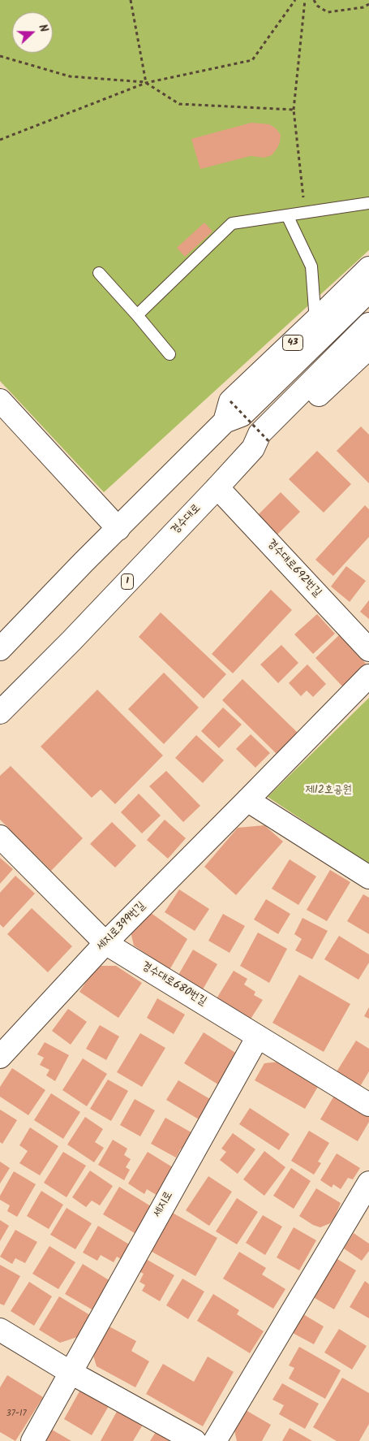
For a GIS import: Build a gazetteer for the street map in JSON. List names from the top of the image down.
{
  "streets": {
    "street": [
      "43",
      "경수대로",
      "경수대로692번길",
      "1",
      "세지로399번길",
      "경수대로680번길",
      "세지로"
    ]
  },
  "crossings": [
    ["경수대로", "경수대로692번길"],
    ["세지로399번길", "경수대로680번길"],
    ["경수대로680번길", "세지로"]
  ],
  "parks": ["제12호공원"],
  "house_numbers": ["37-17"],
  "north": "right"
}
